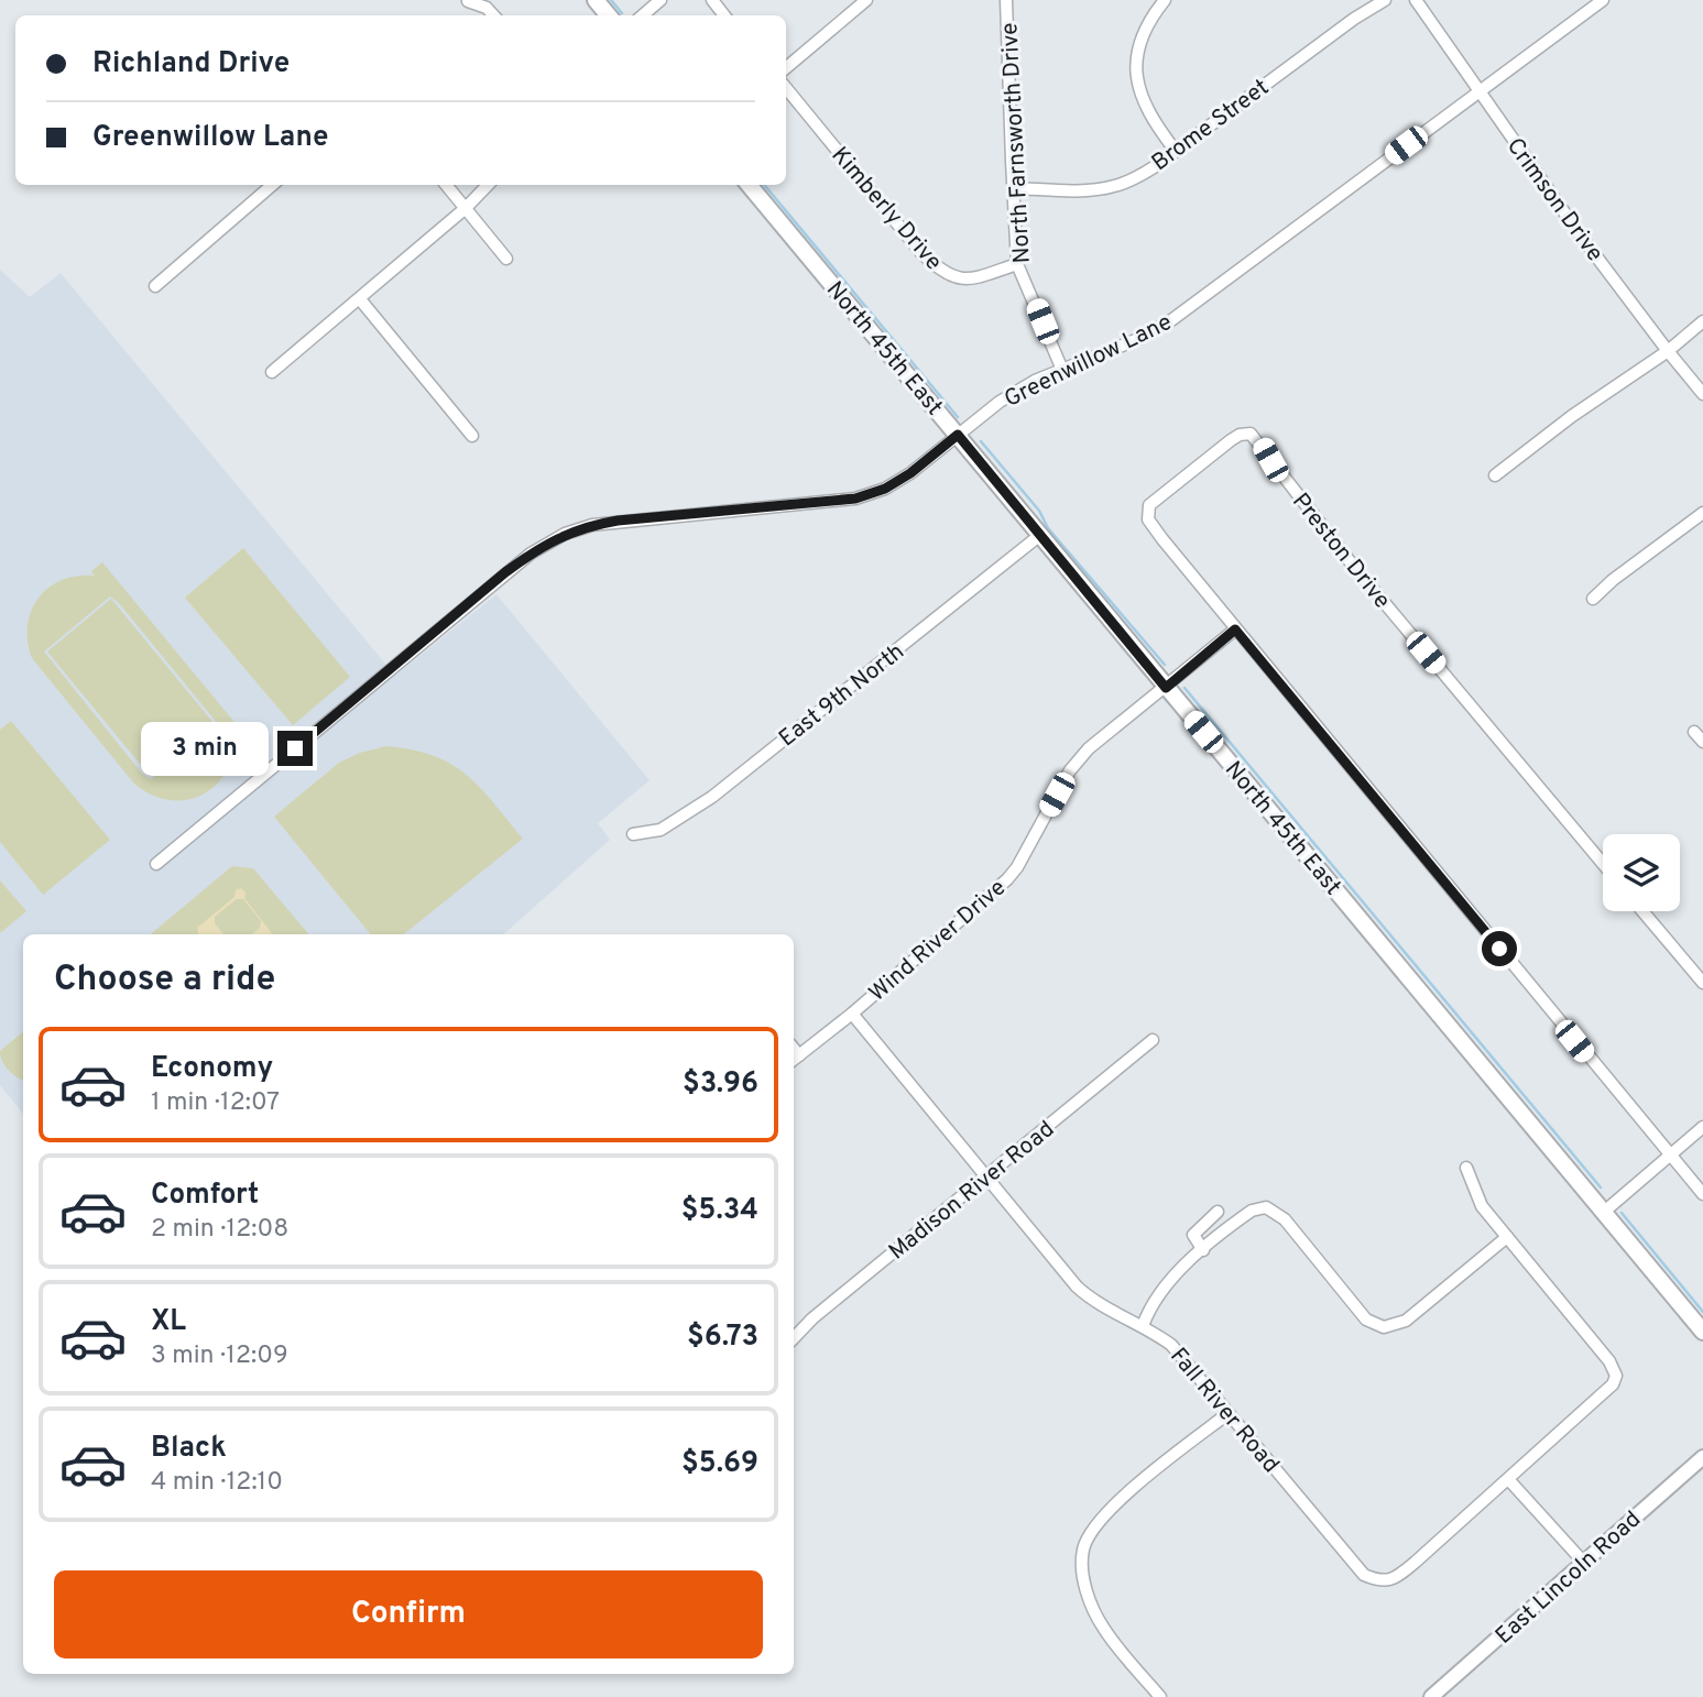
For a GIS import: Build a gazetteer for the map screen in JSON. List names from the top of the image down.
{
  "streets": {
    "main road": ["North 45th East"],
    "street": [
      "Brome Street",
      "North Farnsworth Drive",
      "Crimson Drive",
      "Kimberly Drive",
      "Greenwillow Lane",
      "Preston Drive",
      "East 9th North",
      "Wind River Drive",
      "Madison River Road",
      "Fall River Road",
      "East Lincoln Road"
    ]
  },
  "crossings": [
    ["Brome Street", "North Farnsworth Drive"],
    ["North Farnsworth Drive", "Kimberly Drive"],
    ["North Farnsworth Drive", "Greenwillow Lane"],
    ["Crimson Drive", "Greenwillow Lane"],
    ["North 45th East", "Greenwillow Lane"],
    ["North 45th East", "East 9th North"],
    ["North 45th East", "Wind River Drive"],
    ["Preston Drive", "Wind River Drive"],
    ["Wind River Drive", "Fall River Road"],
    ["Madison River Road", "Fall River Road"]
  ],
  "page": {
    "banner": ["Richland Drive", "Greenwillow Lane"],
    "bubble": "3 min",
    "heading": "Choose a ride",
    "list": [
      {
        "name": "Economy",
        "note": "1 min · 12:07",
        "value": "$3.96"
      },
      {
        "name": "Comfort",
        "note": "2 min · 12:08",
        "value": "$5.34"
      },
      {
        "name": "XL",
        "note": "3 min · 12:09",
        "value": "$6.73"
      },
      {
        "name": "Black",
        "note": "4 min · 12:10",
        "value": "$5.69"
      }
    ],
    "buttons": "Confirm"
  }
}
